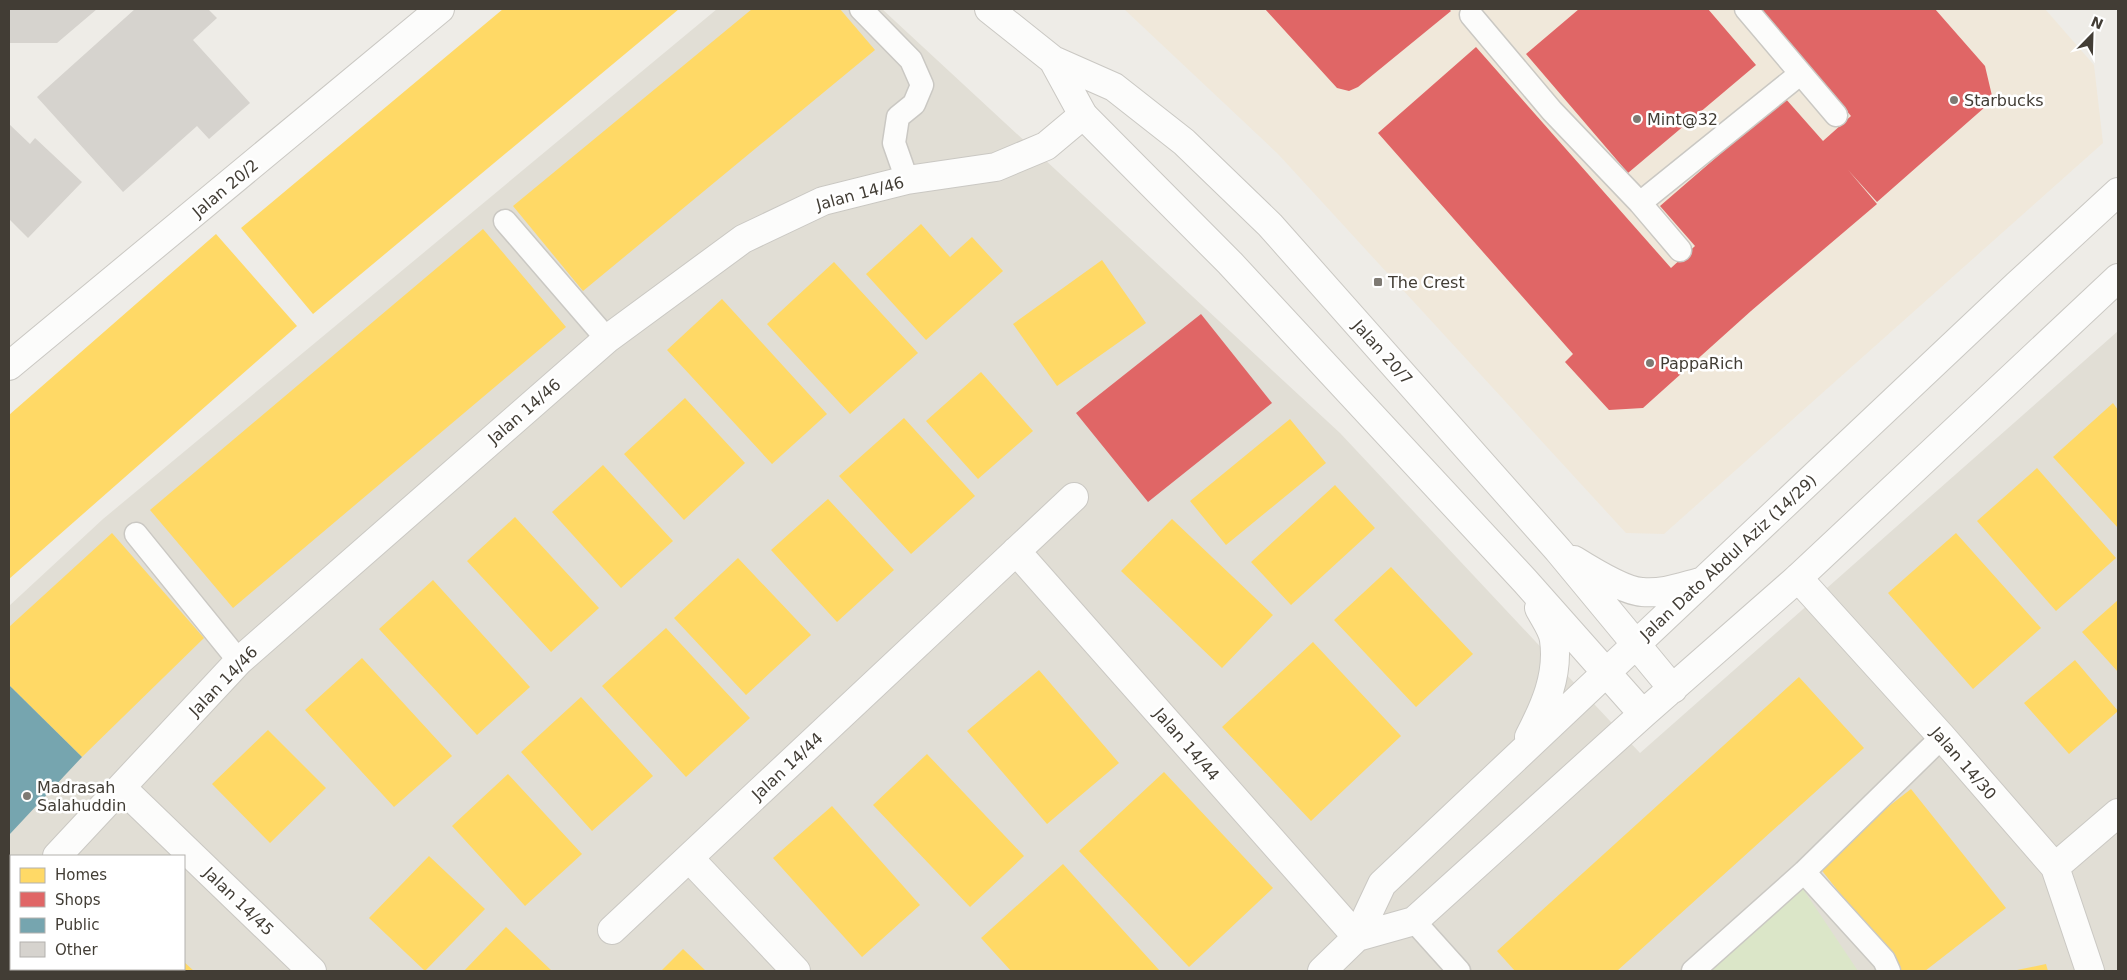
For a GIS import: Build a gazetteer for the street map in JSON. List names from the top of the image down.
{
  "streets": {
    "street": [
      "Jalan 20/2",
      "Jalan 14/46",
      "Jalan 20/7",
      "Jalan Dato Abdul Aziz (14/29)",
      "Jalan 14/44",
      "Jalan 14/30",
      "Jalan 14/45"
    ]
  },
  "crossings": [
    ["Jalan 14/46", "Jalan 20/7"],
    ["Jalan 14/46", "Jalan 14/45"],
    ["Jalan 20/7", "Jalan Dato Abdul Aziz (14/29)"],
    ["Jalan Dato Abdul Aziz (14/29)", "Jalan 14/44"],
    ["Jalan Dato Abdul Aziz (14/29)", "Jalan 14/30"]
  ],
  "places": {
    "other": [
      "Starbucks",
      "Mint@32",
      "PappaRich",
      "Madrasah Salahuddin"
    ],
    "transit": ["The Crest"]
  },
  "legend": [
    "Homes",
    "Shops",
    "Public",
    "Other"
  ],
  "north": "top right"
}
